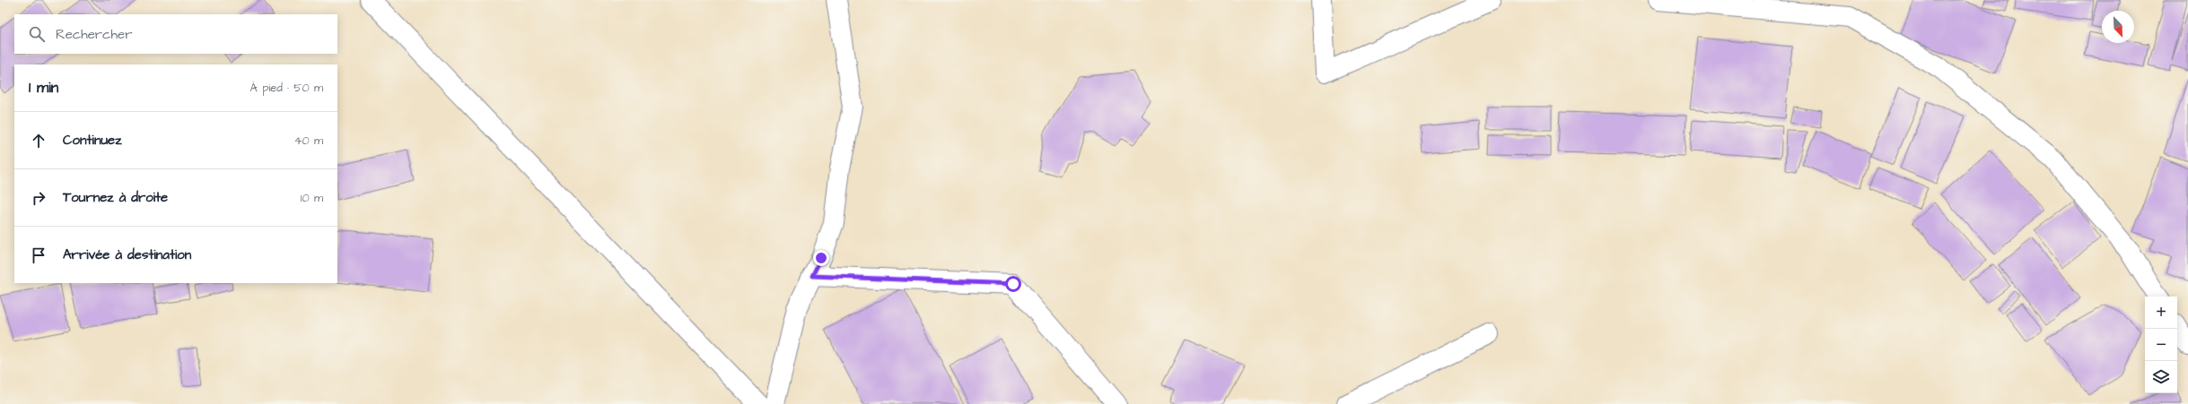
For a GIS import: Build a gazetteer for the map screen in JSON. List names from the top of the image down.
{
  "north": "bottom right",
  "page": {
    "search": "Rechercher",
    "heading": ["1 min", "À pied · 50 m"],
    "list": [
      ["Continuez", "40 m"],
      ["Tournez à droite", "10 m"],
      "Arrivée à destination"
    ],
    "map_buttons": ["+", "−"]
  }
}
